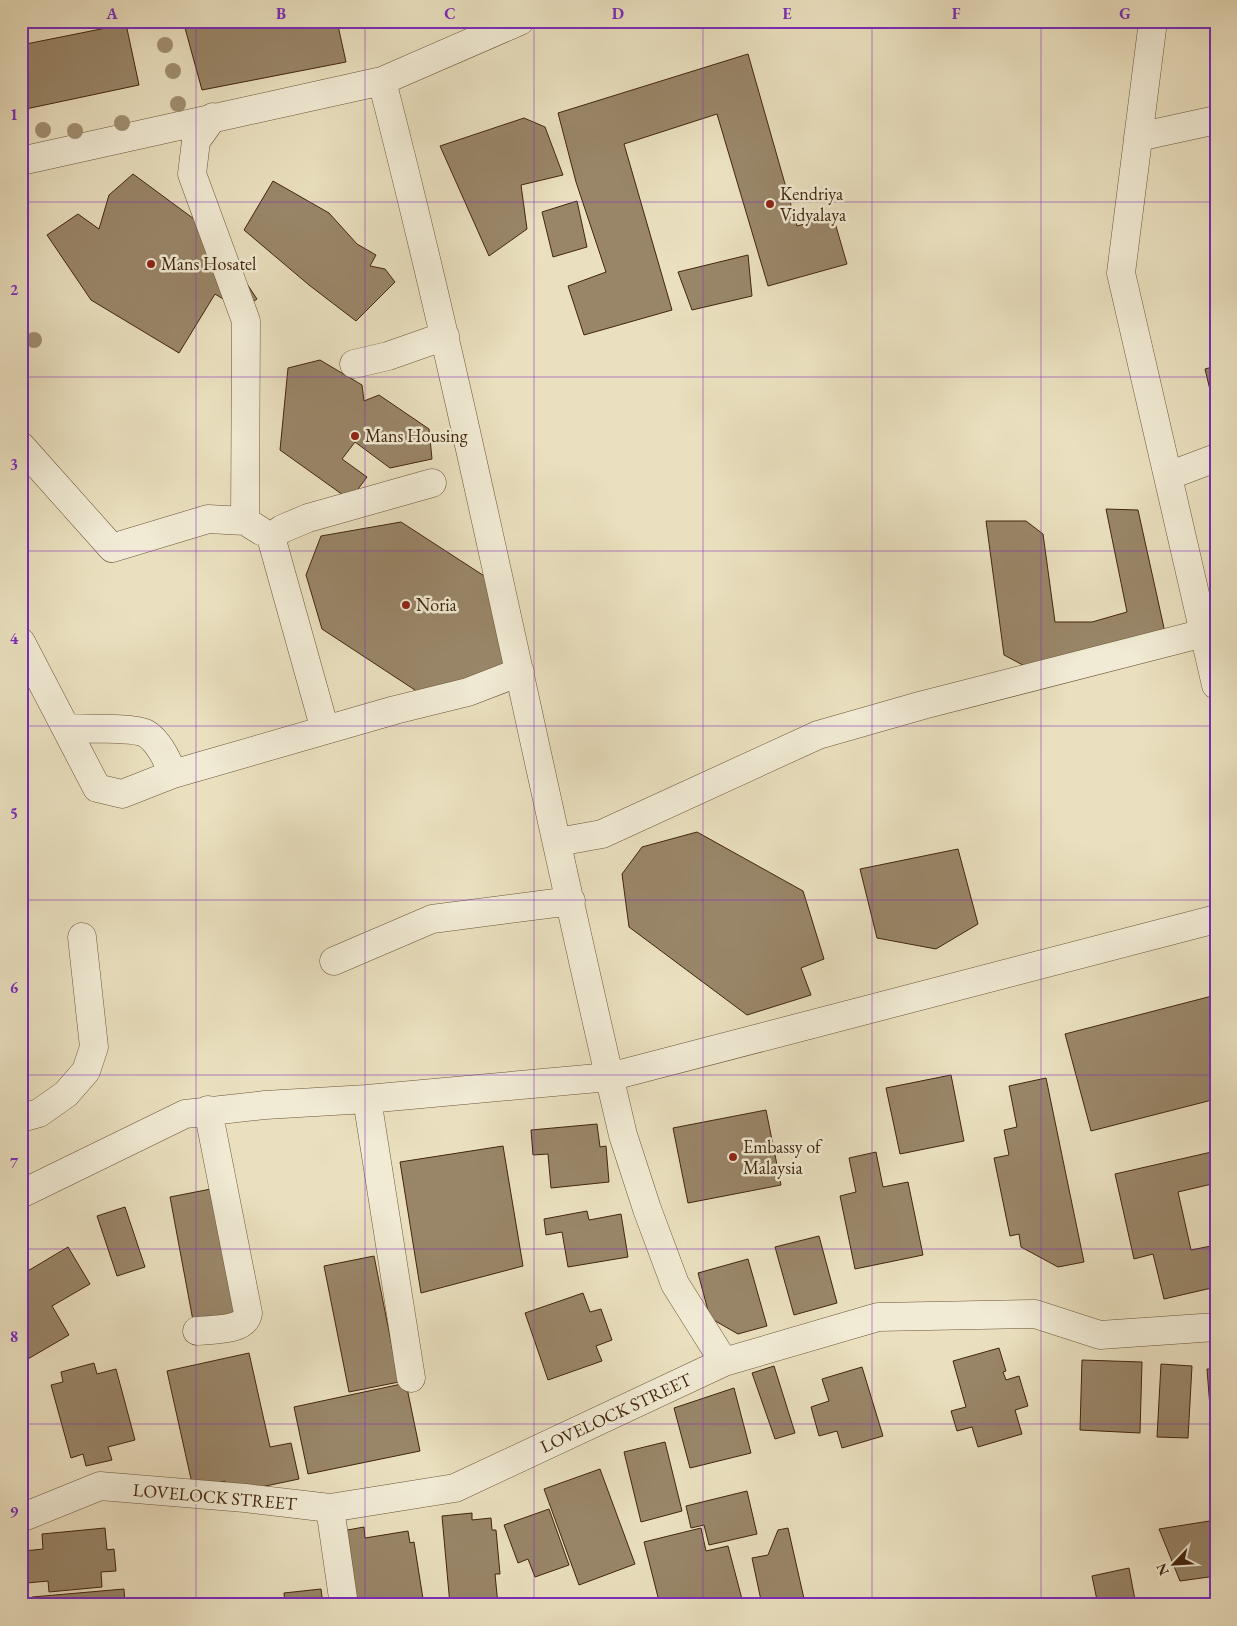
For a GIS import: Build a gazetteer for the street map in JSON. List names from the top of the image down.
{
  "streets": {
    "street": ["LOVELOCK STREET"]
  },
  "places": [
    "Kendriya Vidyalaya",
    "Mans Hosatel",
    "Mans Housing",
    "Noria",
    "Embassy of Malaysia"
  ],
  "north": "bottom left",
  "grid": {
    "columns": [
      "A",
      "B",
      "C",
      "D",
      "E",
      "F",
      "G"
    ],
    "rows": [
      "1",
      "2",
      "3",
      "4",
      "5",
      "6",
      "7",
      "8",
      "9"
    ]
  }
}
